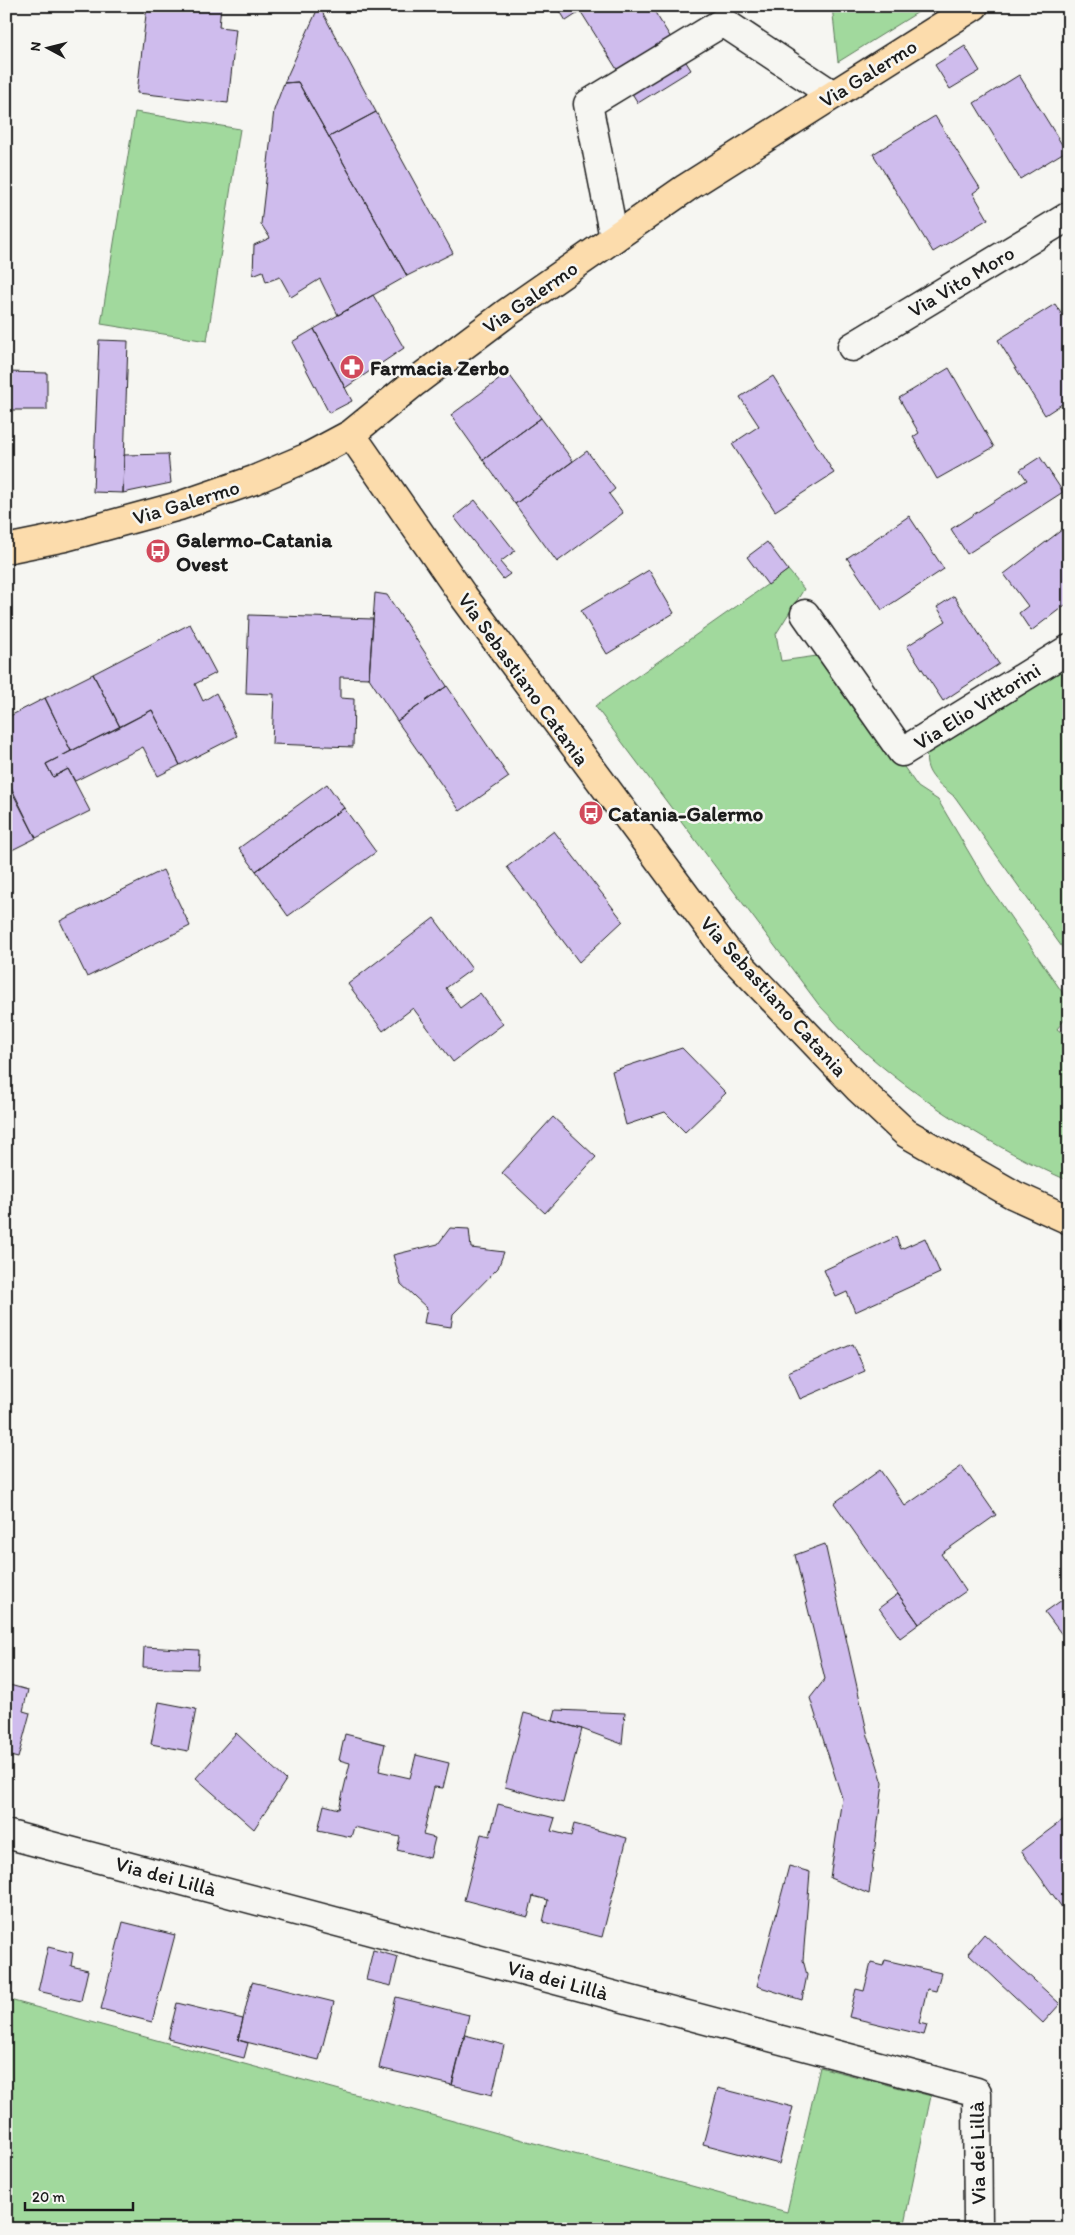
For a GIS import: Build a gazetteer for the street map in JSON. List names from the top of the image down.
{
  "streets": {
    "main road": ["Via Galermo", "Via Sebastiano Catania"],
    "street": ["Via Vito Moro", "Via Elio Vittorini", "Via dei Lillà"]
  },
  "crossings": [
    ["Via Galermo", "Via Sebastiano Catania"]
  ],
  "places": {
    "pharmacy": ["Farmacia Zerbo"],
    "bus stop": ["Galermo-Catania Ovest", "Catania-Galermo"]
  },
  "scale_bar": "20 m",
  "north": "left"
}
